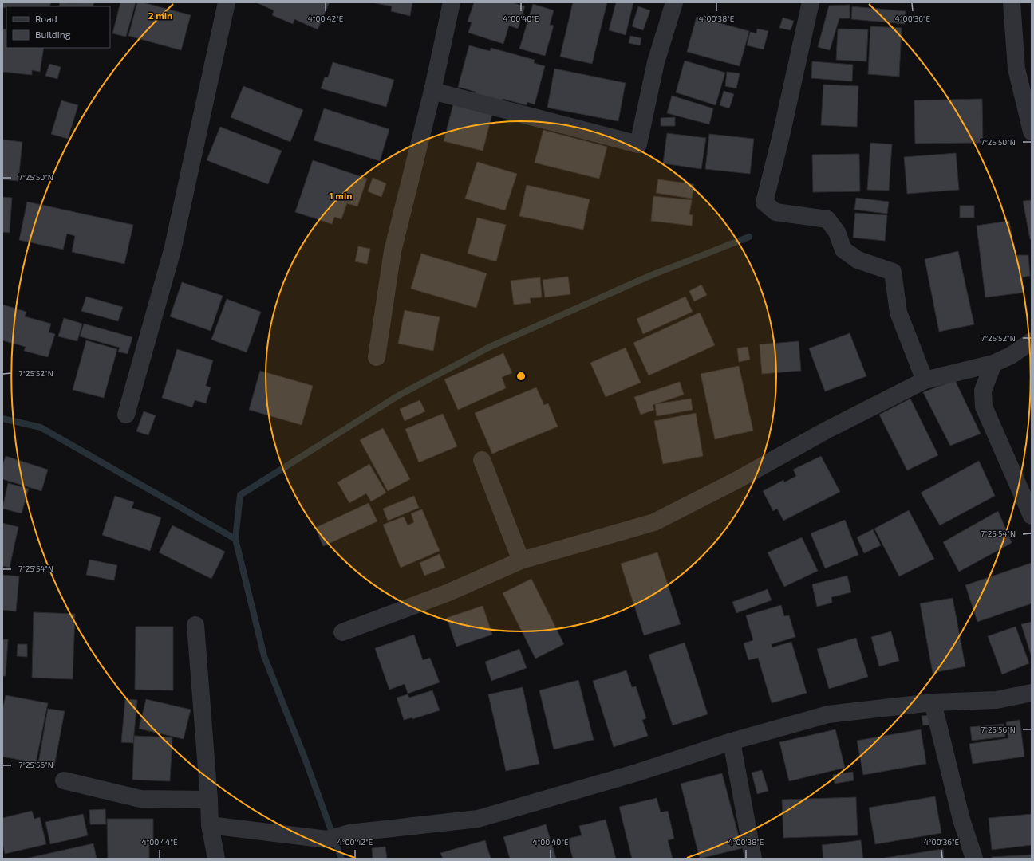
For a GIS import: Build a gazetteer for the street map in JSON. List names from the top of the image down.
{
  "legend": ["Road", "Building"],
  "coordinates": [
    "4°00'42\"E",
    "4°00'40\"E",
    "4°00'38\"E",
    "4°00'36\"E",
    "7°25'50\"N",
    "7°25'52\"N",
    "7°25'54\"N",
    "7°25'56\"N",
    "4°00'44\"E"
  ],
  "rings": ["2 min", "1 min"]
}
